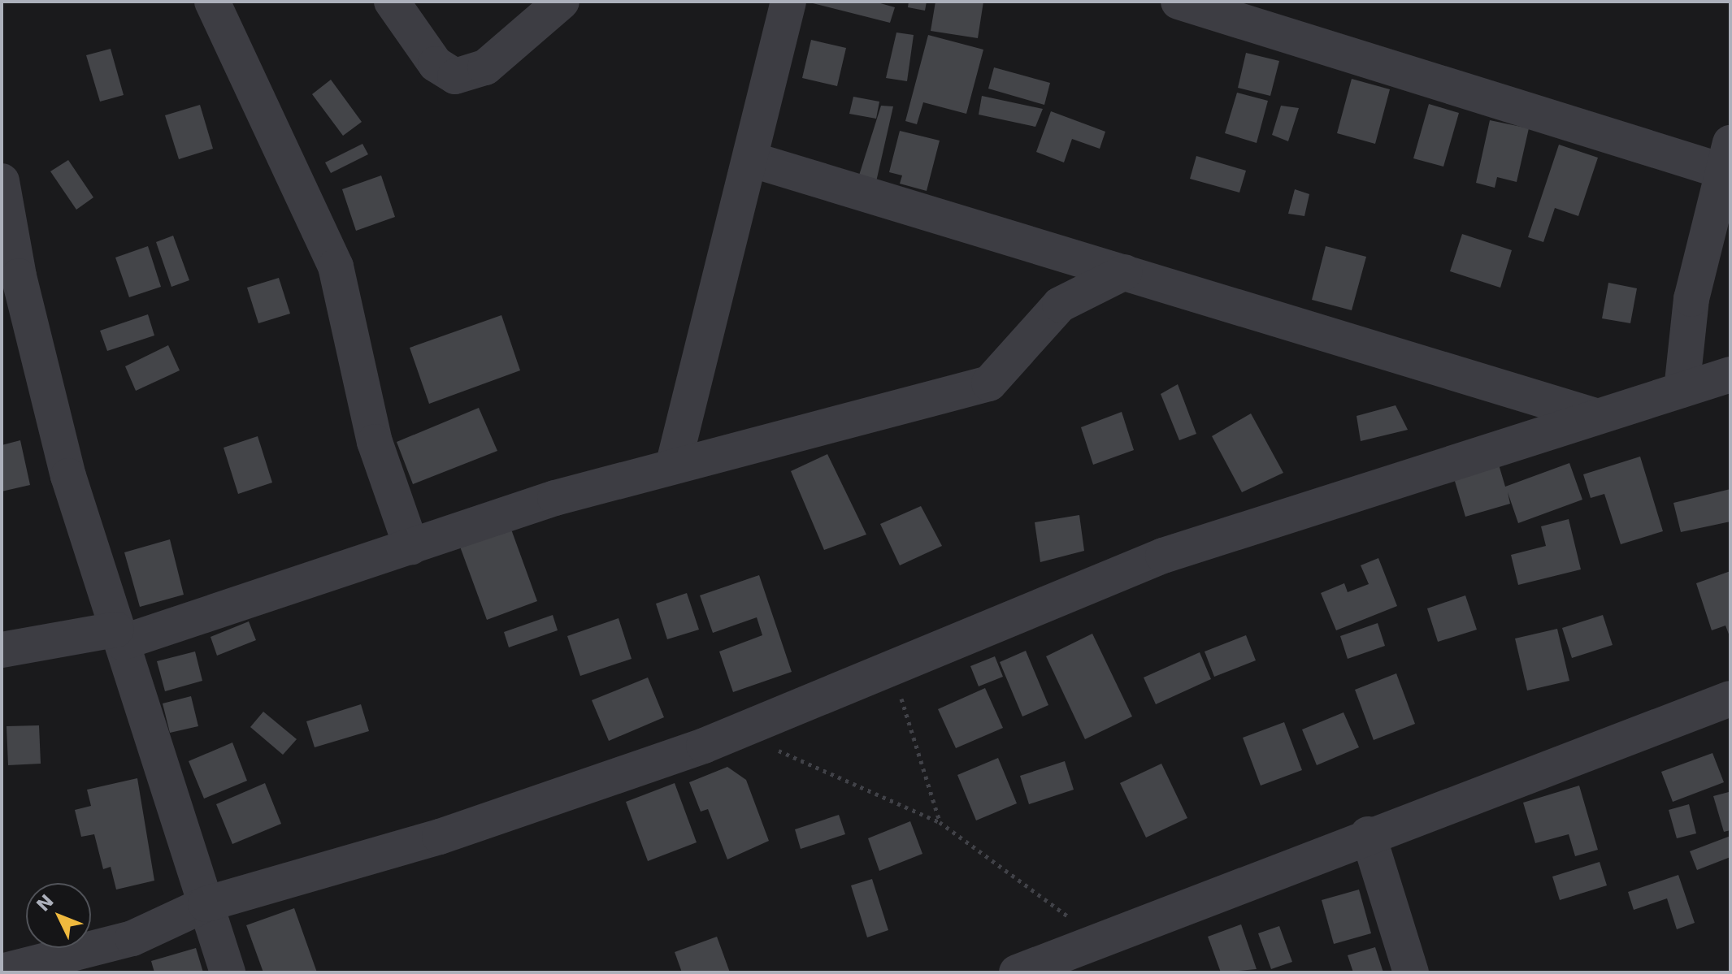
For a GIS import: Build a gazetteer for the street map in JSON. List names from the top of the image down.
{
  "north": "top left"
}
